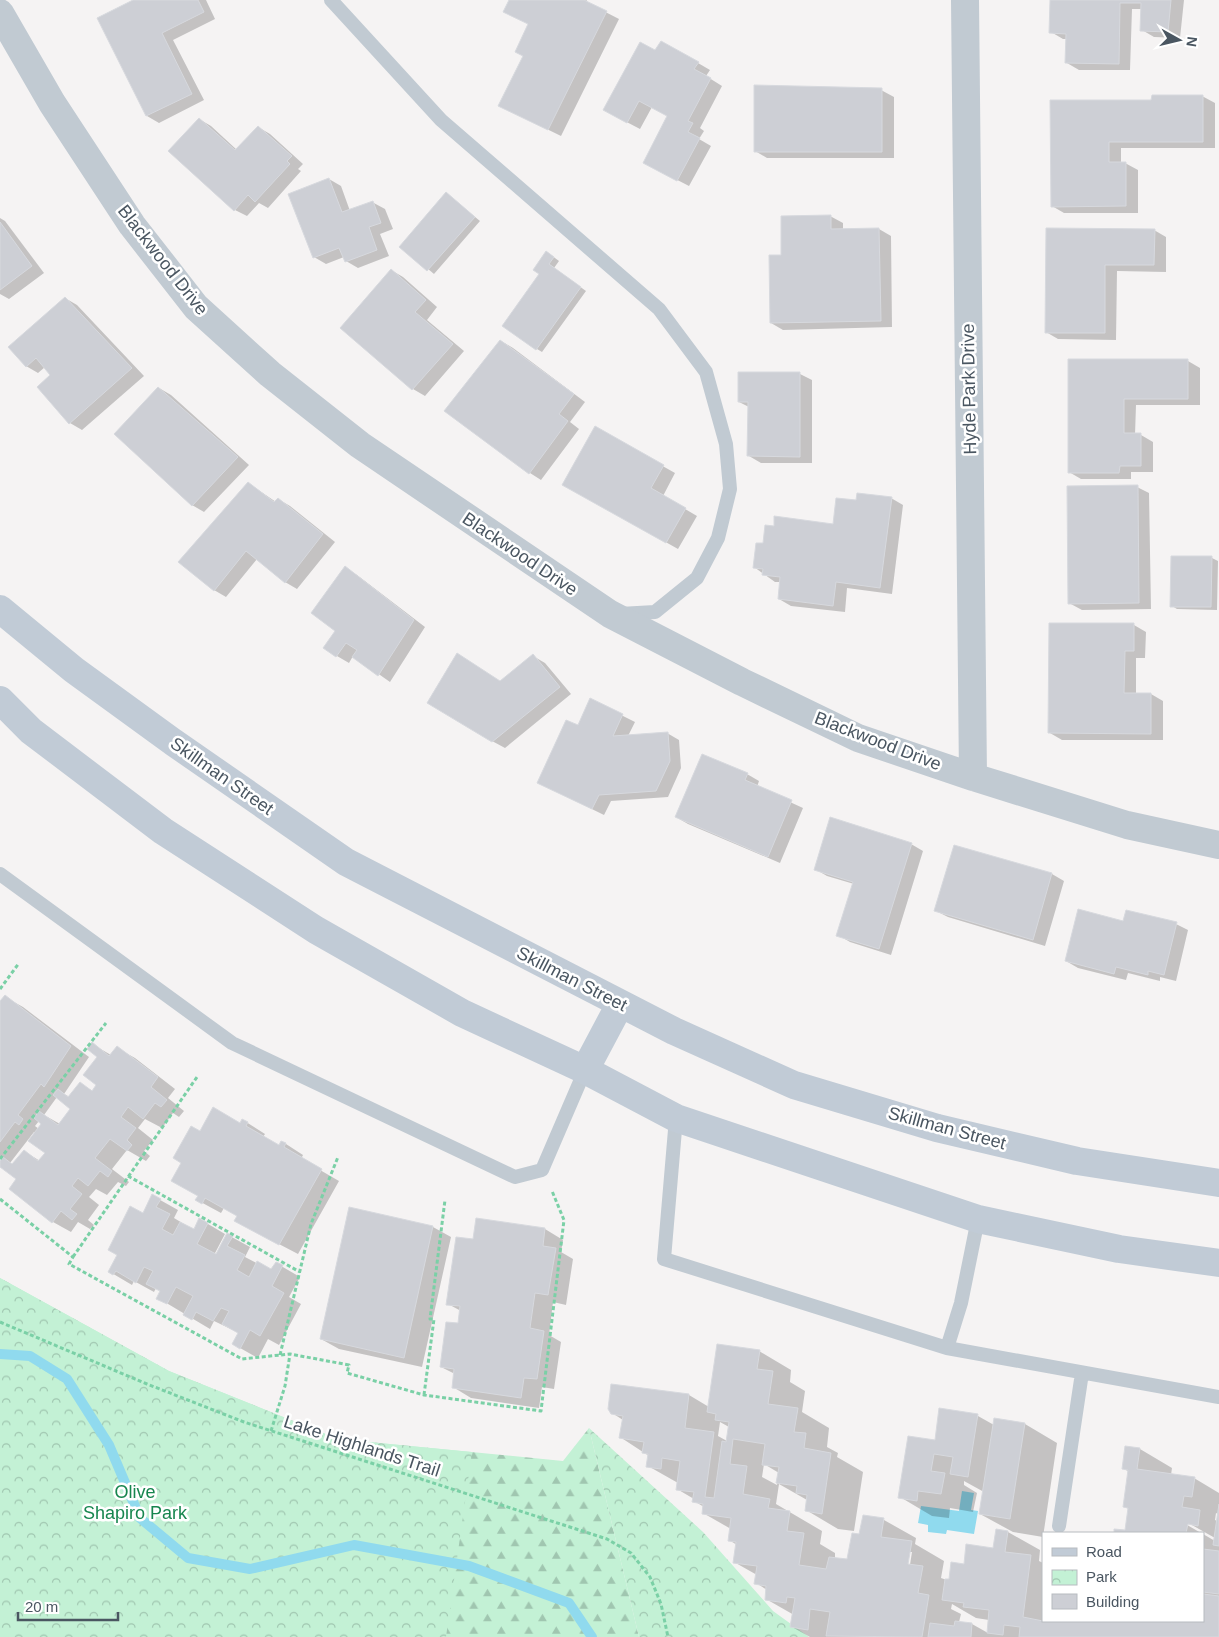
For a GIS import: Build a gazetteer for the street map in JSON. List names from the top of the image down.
{
  "streets": {
    "main road": ["Skillman Street"],
    "street": ["Blackwood Drive", "Hyde Park Drive"],
    "path": ["Lake Highlands Trail"]
  },
  "crossings": [
    ["Blackwood Drive", "Hyde Park Drive"]
  ],
  "parks": ["Olive Shapiro Park"],
  "legend": ["Road", "Park", "Building"],
  "scale_bar": "20 m",
  "north": "right"
}
